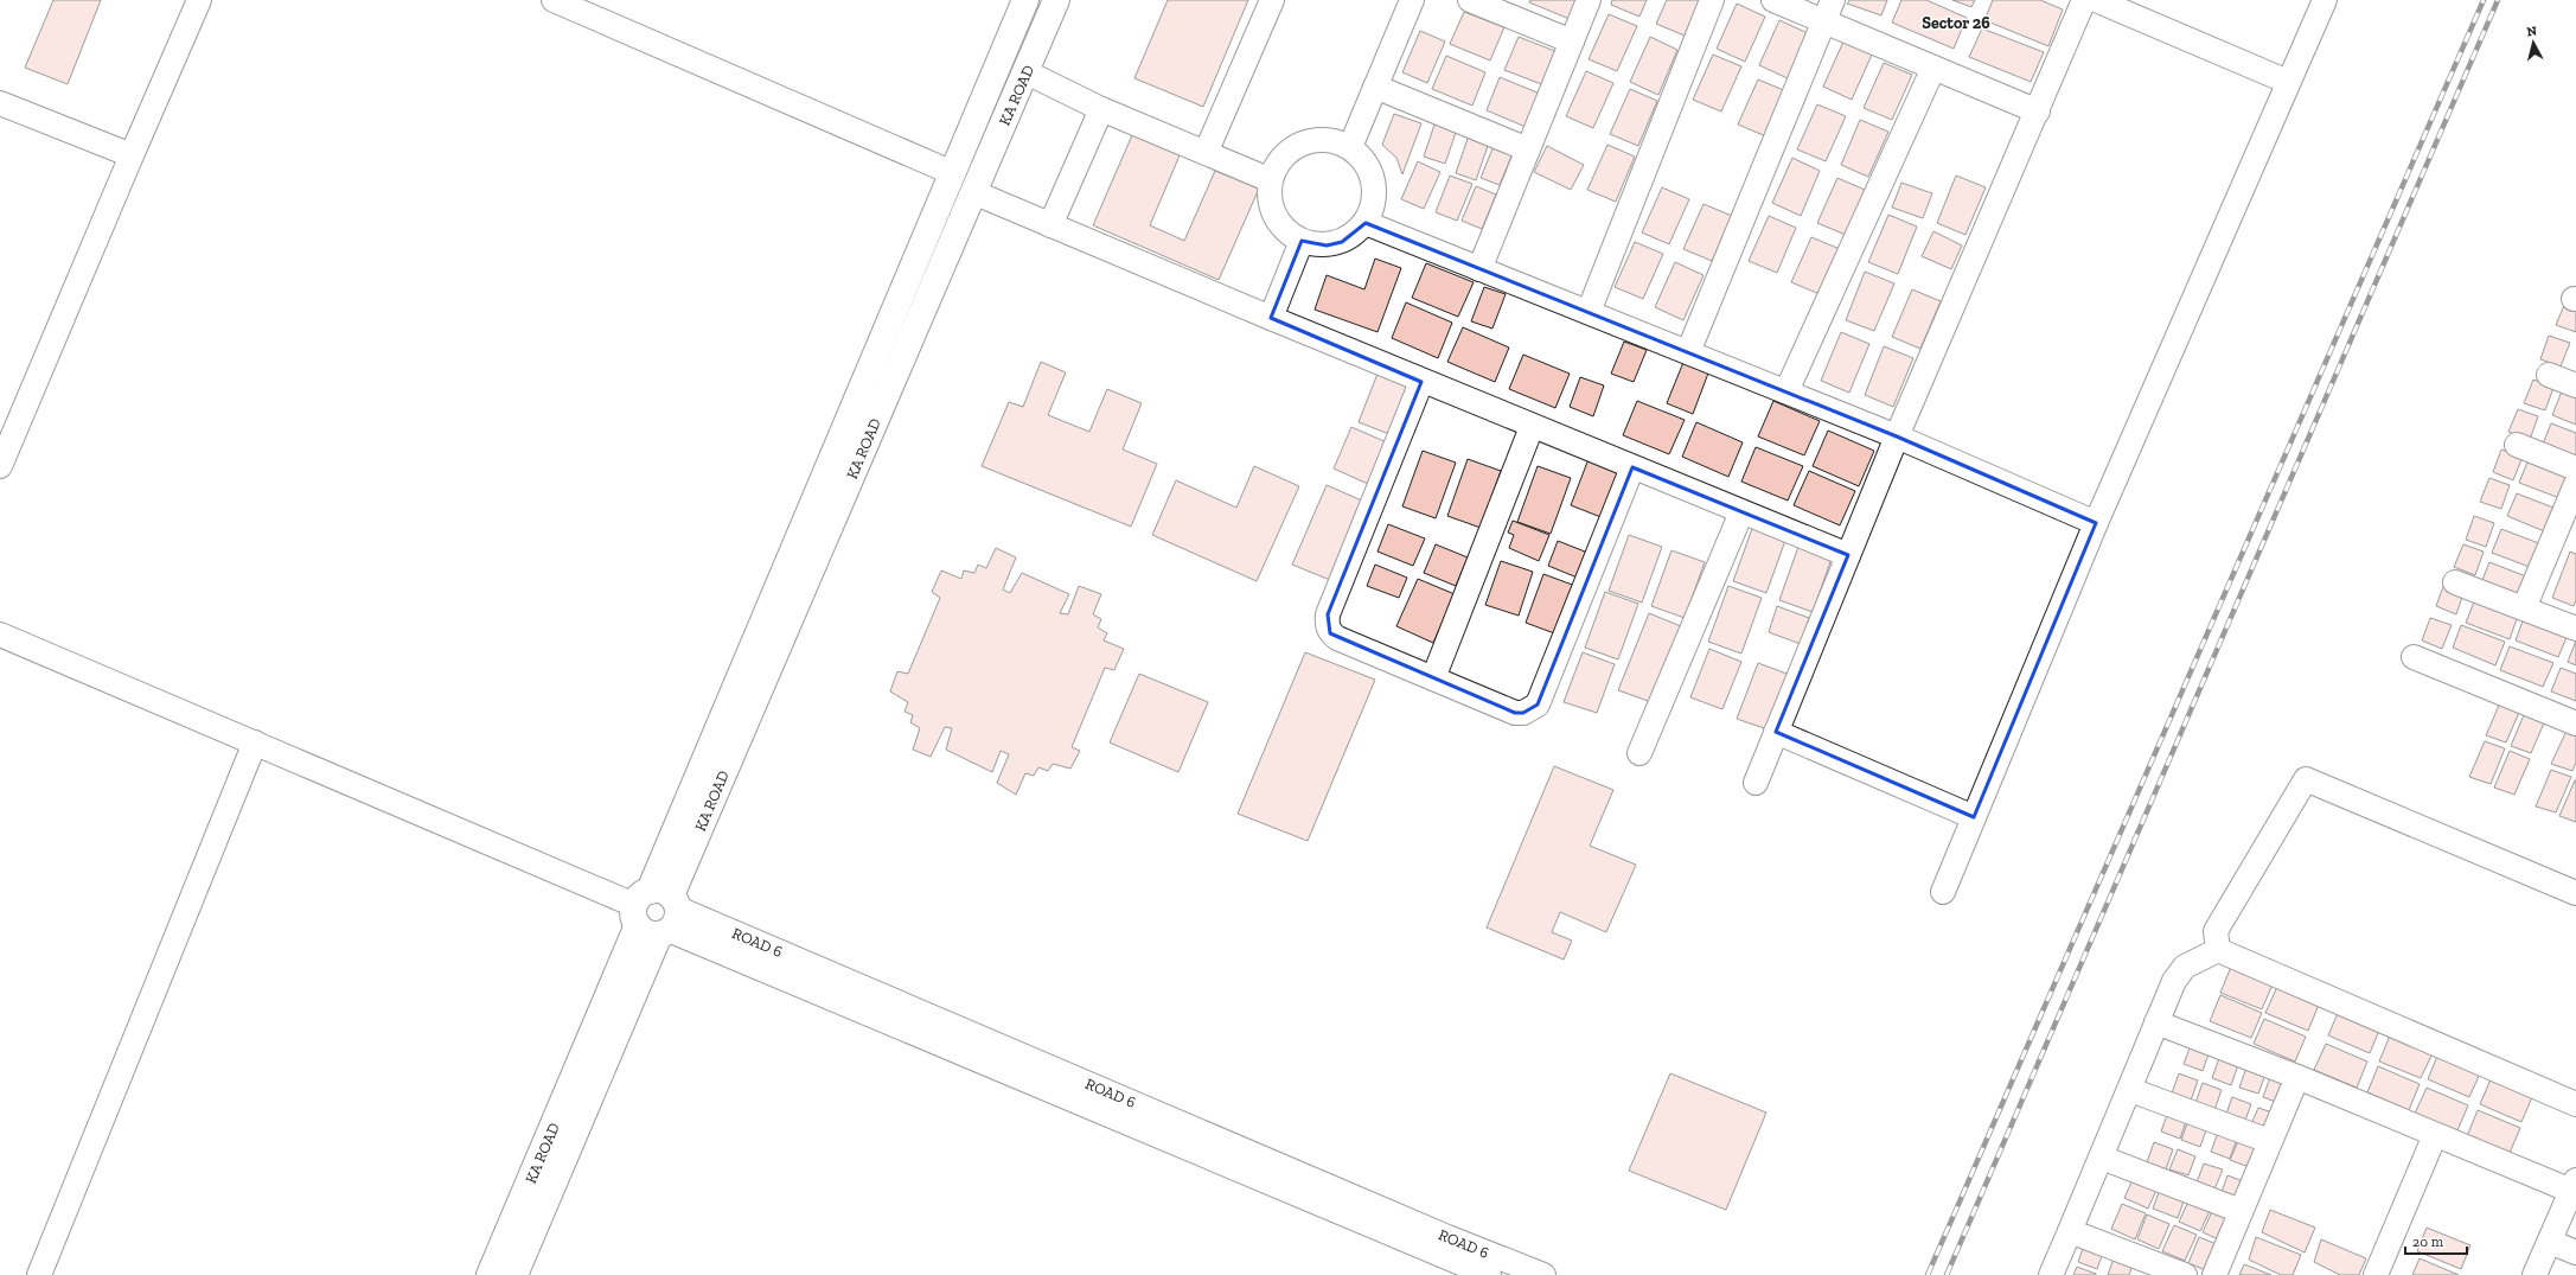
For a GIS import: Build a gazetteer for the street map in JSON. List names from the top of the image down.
{
  "streets": {
    "main road": ["KA ROAD"],
    "street": ["ROAD 6"]
  },
  "crossings": [
    ["KA ROAD", "ROAD 6"]
  ],
  "districts": ["Sector 26"],
  "scale_bar": "20 m",
  "north": "top"
}
